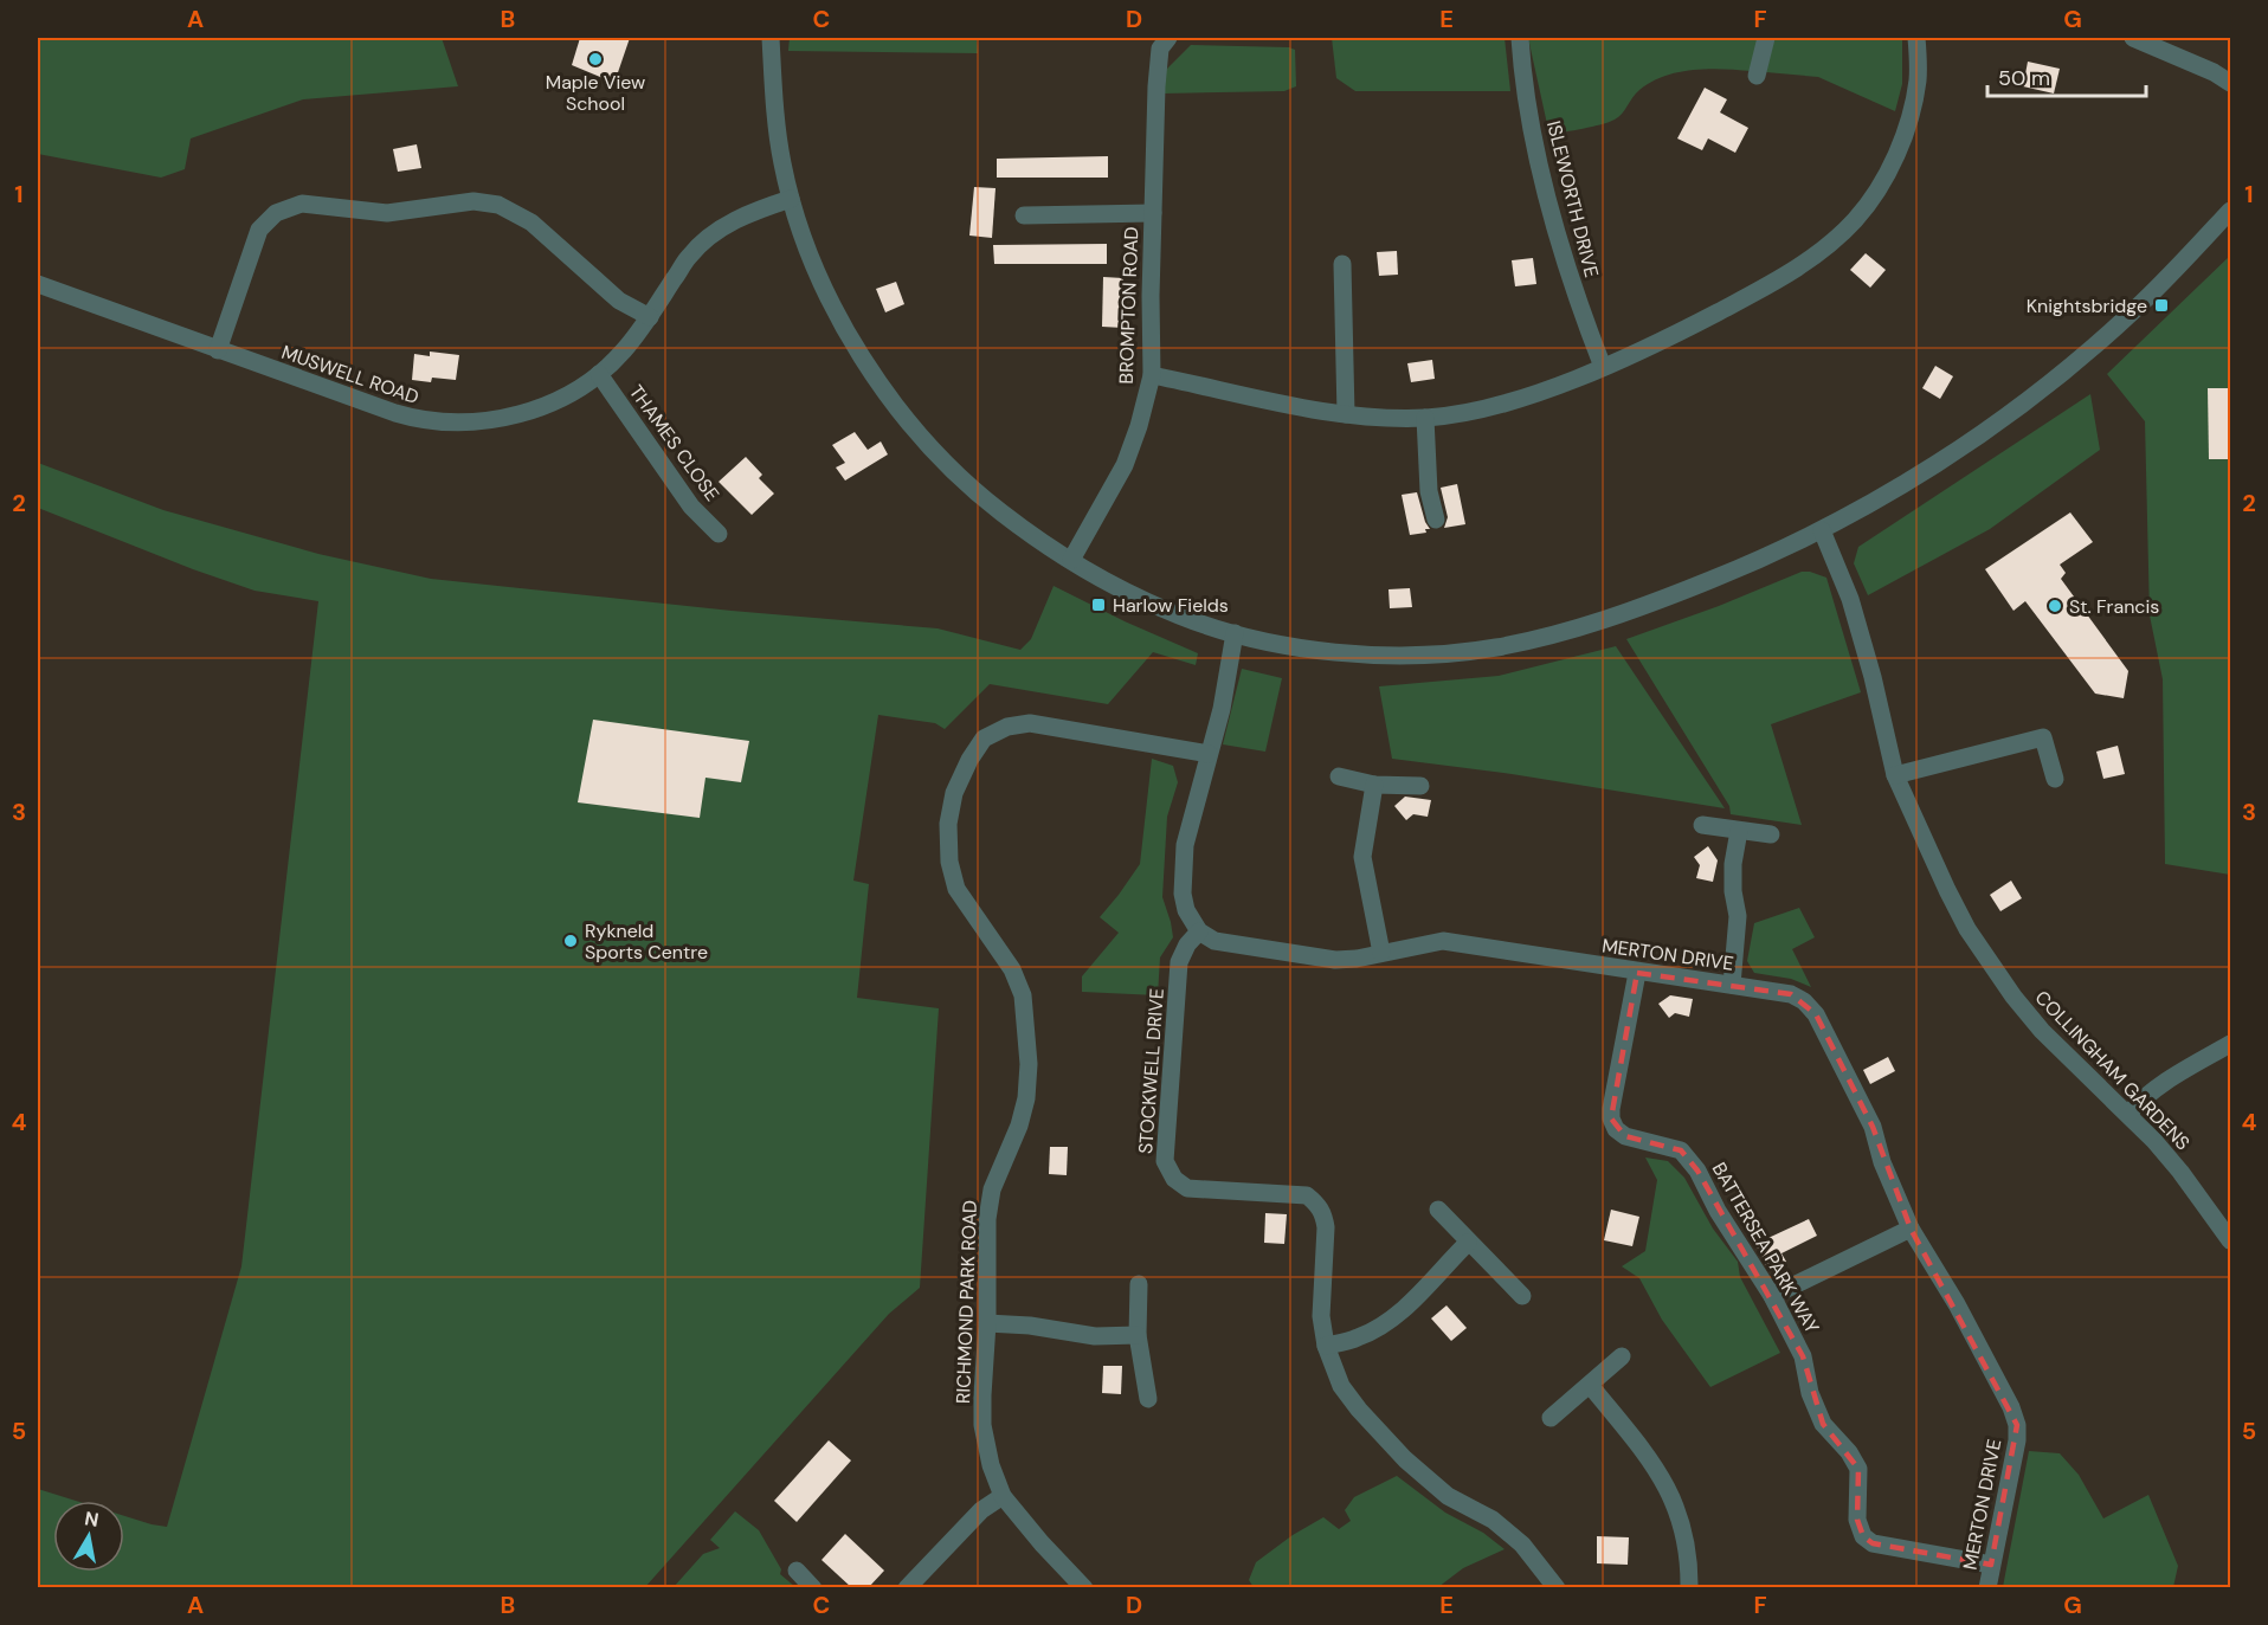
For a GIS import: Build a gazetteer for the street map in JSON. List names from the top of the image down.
{
  "streets": {
    "street": [
      "ISLEWORTH DRIVE",
      "BROMPTON ROAD",
      "MUSWELL ROAD",
      "THAMES CLOSE",
      "MERTON DRIVE",
      "COLLINGHAM GARDENS",
      "STOCKWELL DRIVE",
      "BATTERSEA PARK WAY",
      "RICHMOND PARK ROAD"
    ]
  },
  "crossings": [
    ["MUSWELL ROAD", "THAMES CLOSE"],
    ["MERTON DRIVE", "STOCKWELL DRIVE"],
    ["MERTON DRIVE", "BATTERSEA PARK WAY"]
  ],
  "places": {
    "other": ["Maple View School", "St. Francis", "Rykneld Sports Centre"],
    "transit": ["Knightsbridge", "Harlow Fields"]
  },
  "scale_bar": "50 m",
  "north": "top",
  "grid": {
    "columns": [
      "A",
      "B",
      "C",
      "D",
      "E",
      "F",
      "G"
    ],
    "rows": [
      "1",
      "2",
      "3",
      "4",
      "5"
    ]
  }
}
